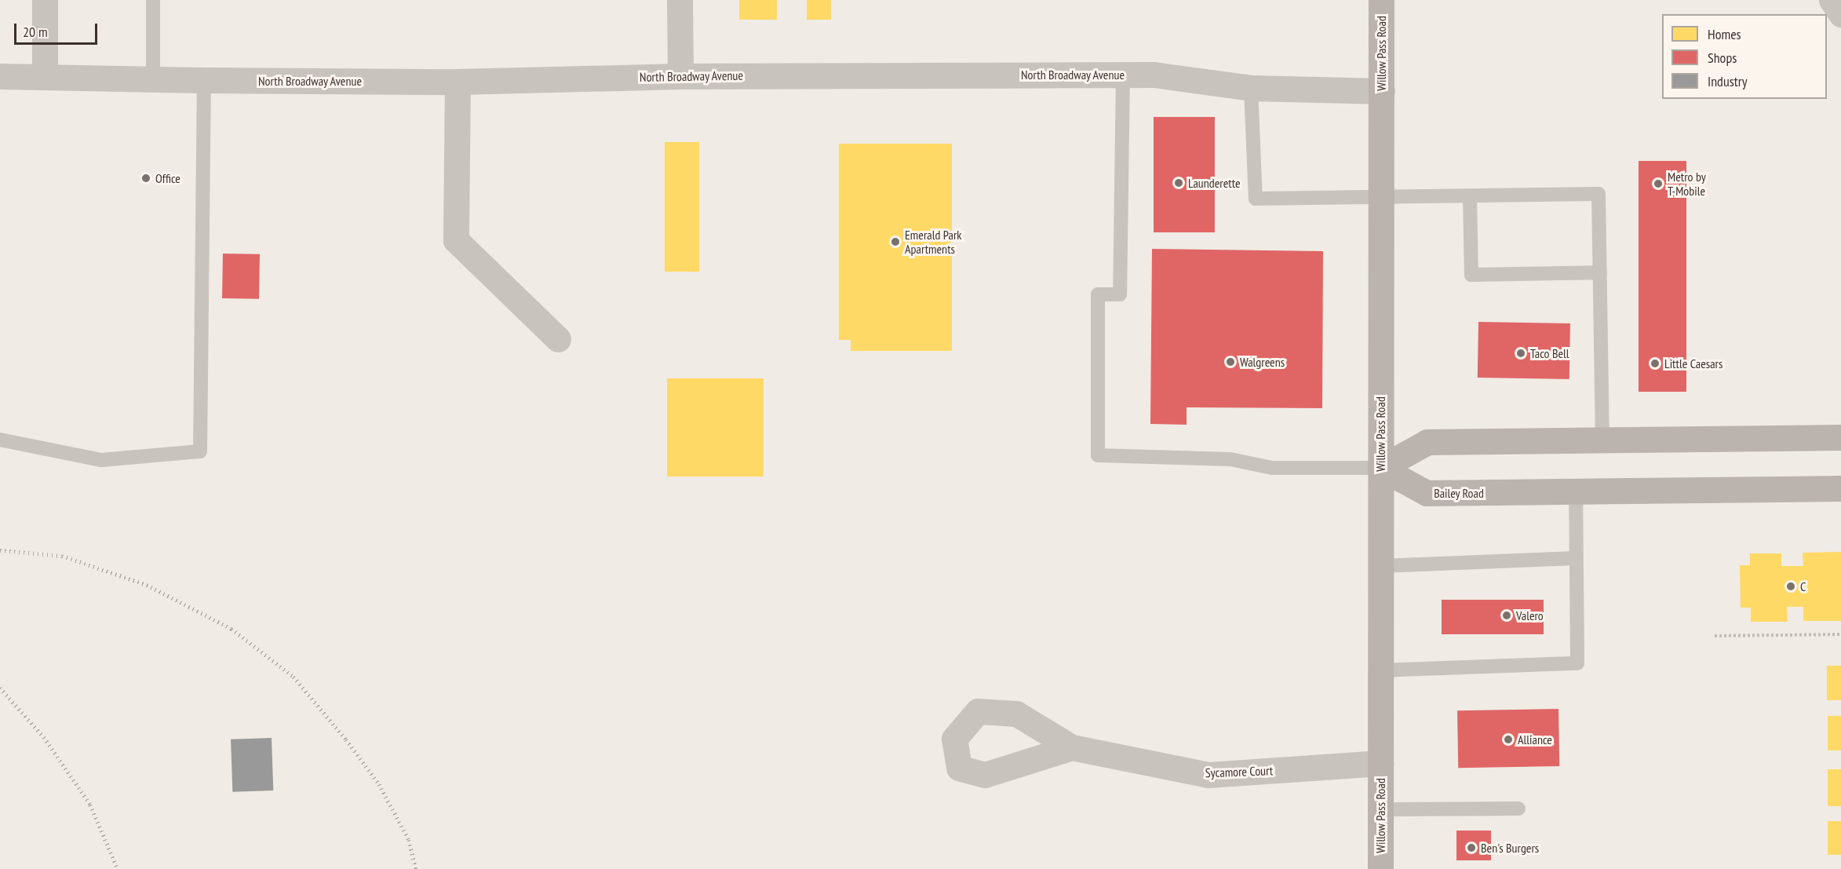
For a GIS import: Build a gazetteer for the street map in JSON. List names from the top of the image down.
{
  "streets": {
    "main road": ["Willow Pass Road", "Bailey Road"],
    "street": ["North Broadway Avenue", "Sycamore Court"]
  },
  "crossings": [
    ["Willow Pass Road", "North Broadway Avenue"],
    ["Willow Pass Road", "Bailey Road"],
    ["Willow Pass Road", "Sycamore Court"]
  ],
  "places": [
    "Office",
    "Launderette",
    "Metro by T-Mobile",
    "Emerald Park Apartments",
    "Taco Bell",
    "Walgreens",
    "Little Caesars",
    "C",
    "Valero",
    "Alliance",
    "Ben's Burgers"
  ],
  "legend": ["Homes", "Shops", "Industry"],
  "scale_bar": "20 m"
}
